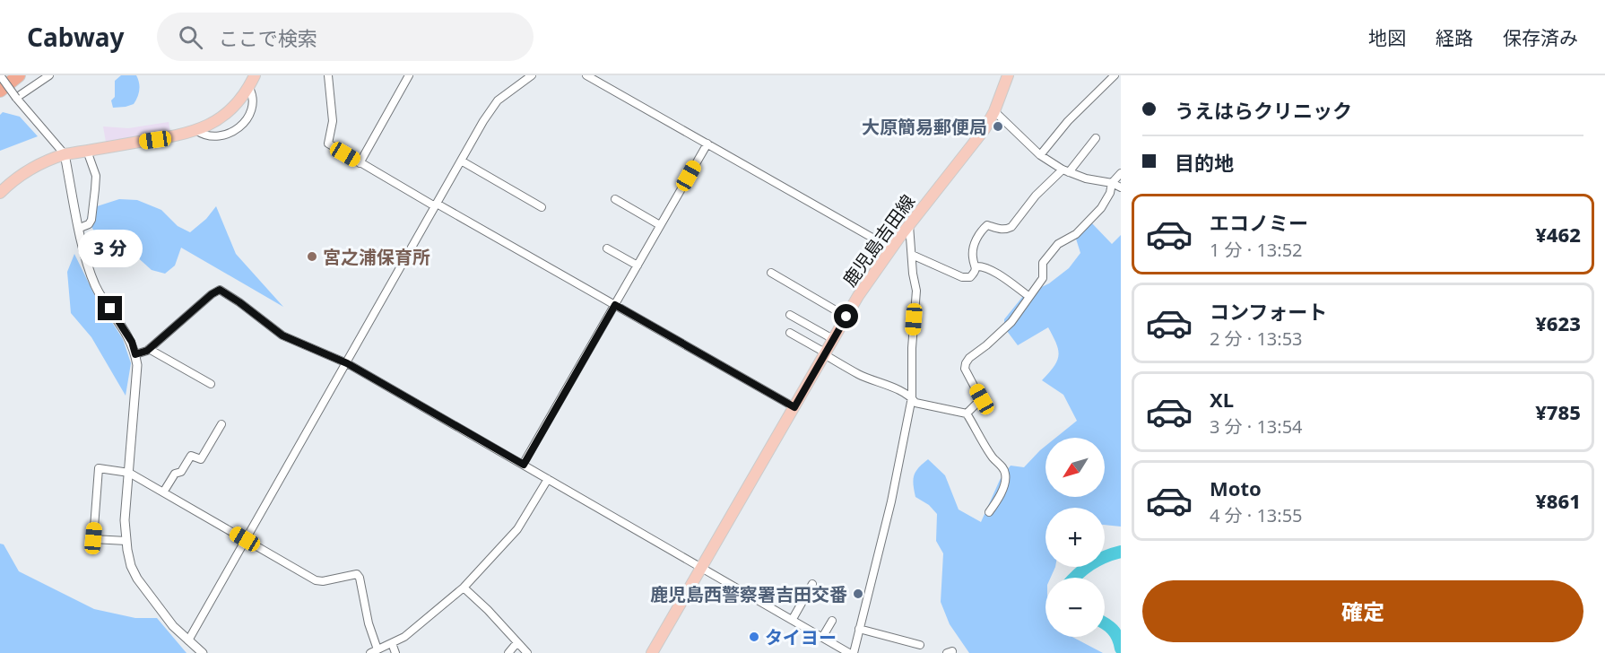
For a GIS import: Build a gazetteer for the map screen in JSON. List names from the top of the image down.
{
  "streets": {
    "main road": ["鹿児島吉田線"]
  },
  "places": [
    "大原簡易郵便局",
    "宮之浦保育所",
    "鹿児島西警察署吉田交番",
    "タイヨー"
  ],
  "north": "bottom left",
  "page": {
    "header": "Cabway",
    "search": "ここで検索",
    "nav": ["地図", "経路", "保存済み"],
    "banner": ["うえはらクリニック", "目的地"],
    "list": [
      {
        "name": "エコノミー",
        "note": "1 分 · 13:52",
        "value": "¥462"
      },
      {
        "name": "コンフォート",
        "note": "2 分 · 13:53",
        "value": "¥623"
      },
      {
        "name": "XL",
        "note": "3 分 · 13:54",
        "value": "¥785"
      },
      {
        "name": "Moto",
        "note": "4 分 · 13:55",
        "value": "¥861"
      }
    ],
    "bubble": "3 分",
    "map_buttons": ["+", "−"],
    "buttons": "確定"
  }
}
